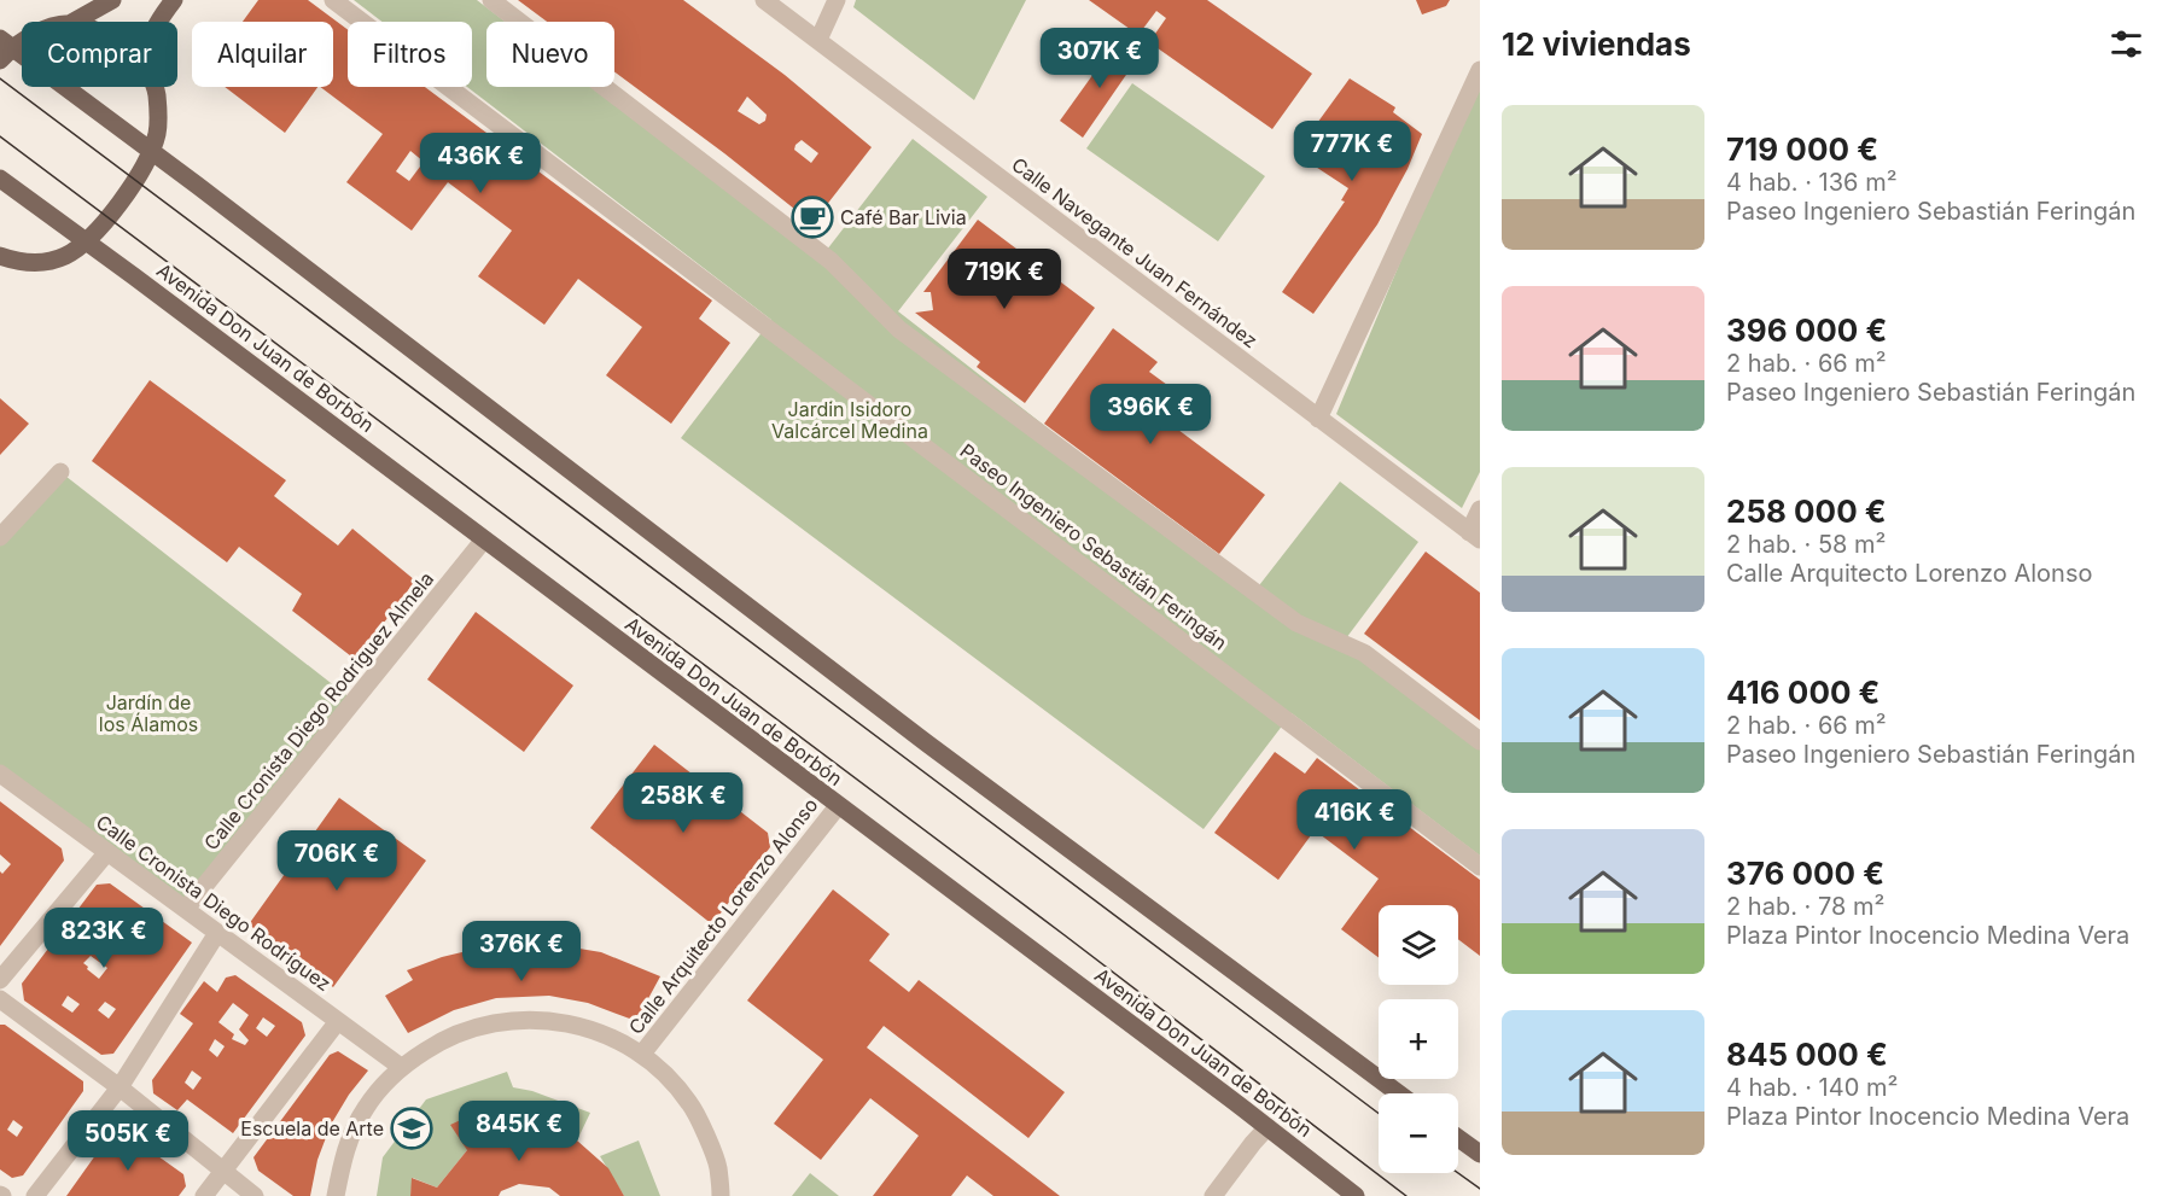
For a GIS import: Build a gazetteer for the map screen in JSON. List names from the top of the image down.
{
  "streets": {
    "main road": ["Avenida Don Juan de Borbón"],
    "street": [
      "Calle Navegante Juan Fernández",
      "Paseo Ingeniero Sebastián Feringán",
      "Calle Cronista Diego Rodriguez Almela",
      "Calle Cronista Diego Rodríguez",
      "Calle Arquitecto Lorenzo Alonso"
    ]
  },
  "crossings": [
    ["Avenida Don Juan de Borbón", "Calle Cronista Diego Rodriguez Almela"],
    ["Avenida Don Juan de Borbón", "Calle Arquitecto Lorenzo Alonso"],
    ["Calle Cronista Diego Rodriguez Almela", "Calle Cronista Diego Rodríguez"]
  ],
  "parks": ["Jardin Isidoro Valcárcel Medina", "Jardín de los Álamos"],
  "places": {
    "cafe": ["Café Bar Livia"],
    "school or university": ["Escuela de Arte"]
  },
  "page": {
    "heading": "12 viviendas",
    "chip": [
      "Comprar",
      "Alquilar",
      "Filtros",
      "Nuevo"
    ],
    "price": [
      "307K €",
      "777K €",
      "436K €",
      "719K €",
      "396K €",
      "258K €",
      "416K €",
      "706K €",
      "823K €",
      "376K €",
      "845K €",
      "505K €"
    ],
    "list": [
      {
        "name": "719 000 €",
        "note": "4 hab. · 136 m² · Paseo Ingeniero Sebastián Feringán"
      },
      {
        "name": "396 000 €",
        "note": "2 hab. · 66 m² · Paseo Ingeniero Sebastián Feringán"
      },
      {
        "name": "258 000 €",
        "note": "2 hab. · 58 m² · Calle Arquitecto Lorenzo Alonso"
      },
      {
        "name": "416 000 €",
        "note": "2 hab. · 66 m² · Paseo Ingeniero Sebastián Feringán"
      },
      {
        "name": "376 000 €",
        "note": "2 hab. · 78 m² · Plaza Pintor Inocencio Medina Vera"
      },
      {
        "name": "845 000 €",
        "note": "4 hab. · 140 m² · Plaza Pintor Inocencio Medina Vera"
      }
    ],
    "map_buttons": ["+", "−"]
  }
}
